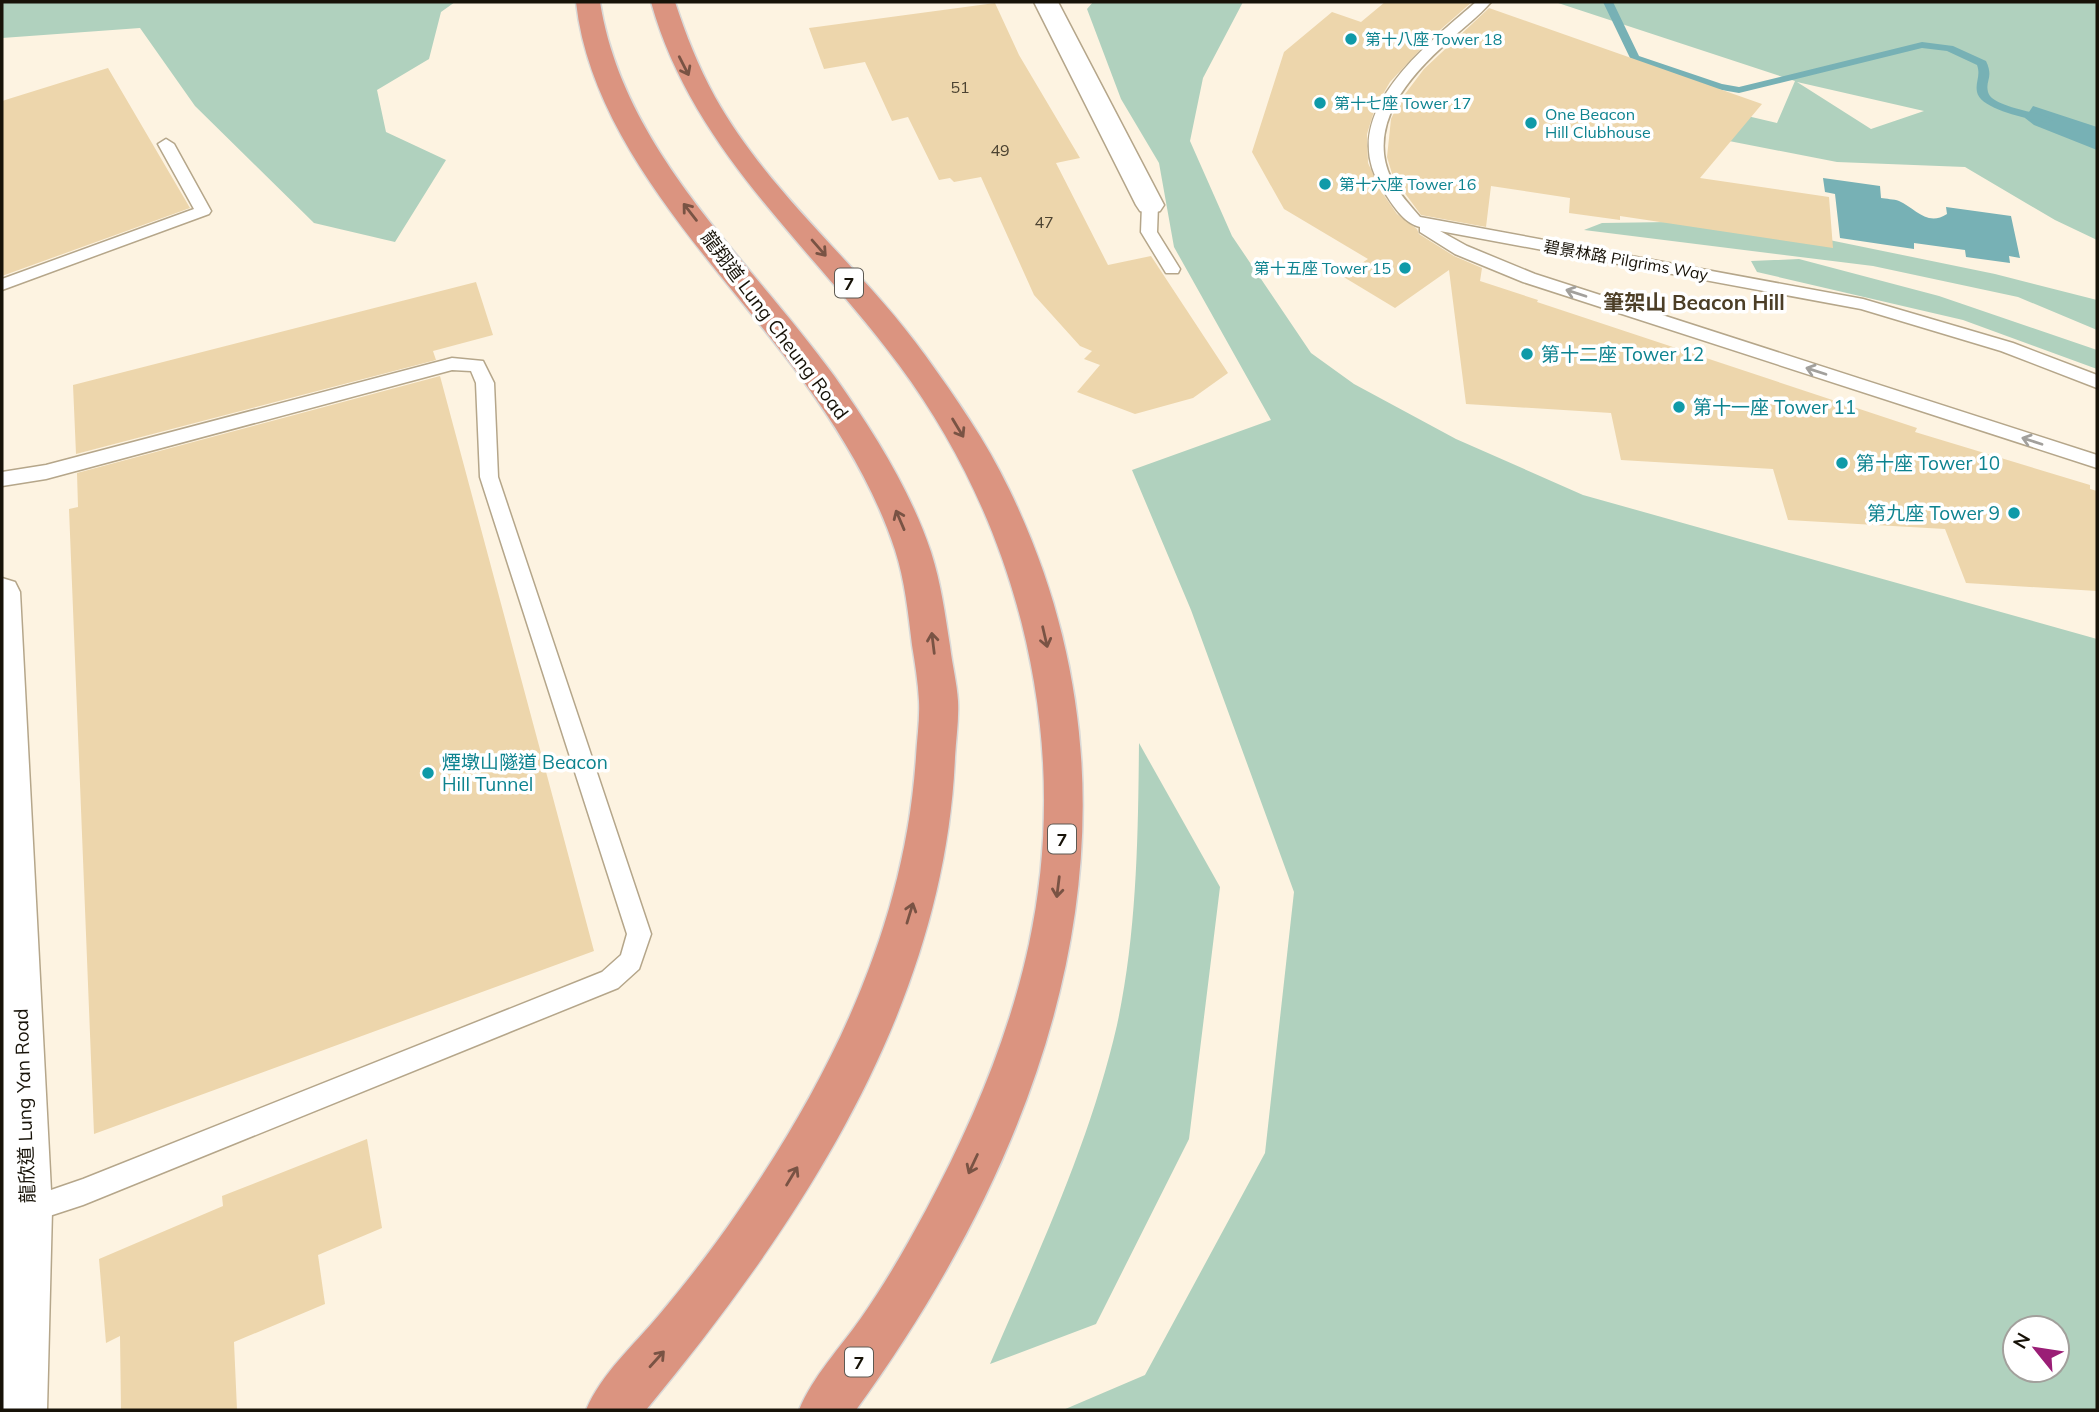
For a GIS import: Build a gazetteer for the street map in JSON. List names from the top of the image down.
{
  "streets": {
    "highway": ["7", "龍翔道 Lung Cheung Road"],
    "street": ["龍欣道 Lung Yan Road"],
    "lane": ["碧景林路 Pilgrims Way"]
  },
  "one_way": ["龍翔道 Lung Cheung Road"],
  "districts": ["筆架山 Beacon Hill"],
  "places": [
    "第十八座 Tower 18",
    "第十七座 Tower 17",
    "One Beacon Hill Clubhouse",
    "第十六座 Tower 16",
    "第十五座 Tower 15",
    "第十二座 Tower 12",
    "第十一座 Tower 11",
    "第十座 Tower 10",
    "第九座 Tower 9",
    "煙墩山隧道 Beacon Hill Tunnel"
  ],
  "house_numbers": ["51", "49", "47"],
  "north": "top left"
}
